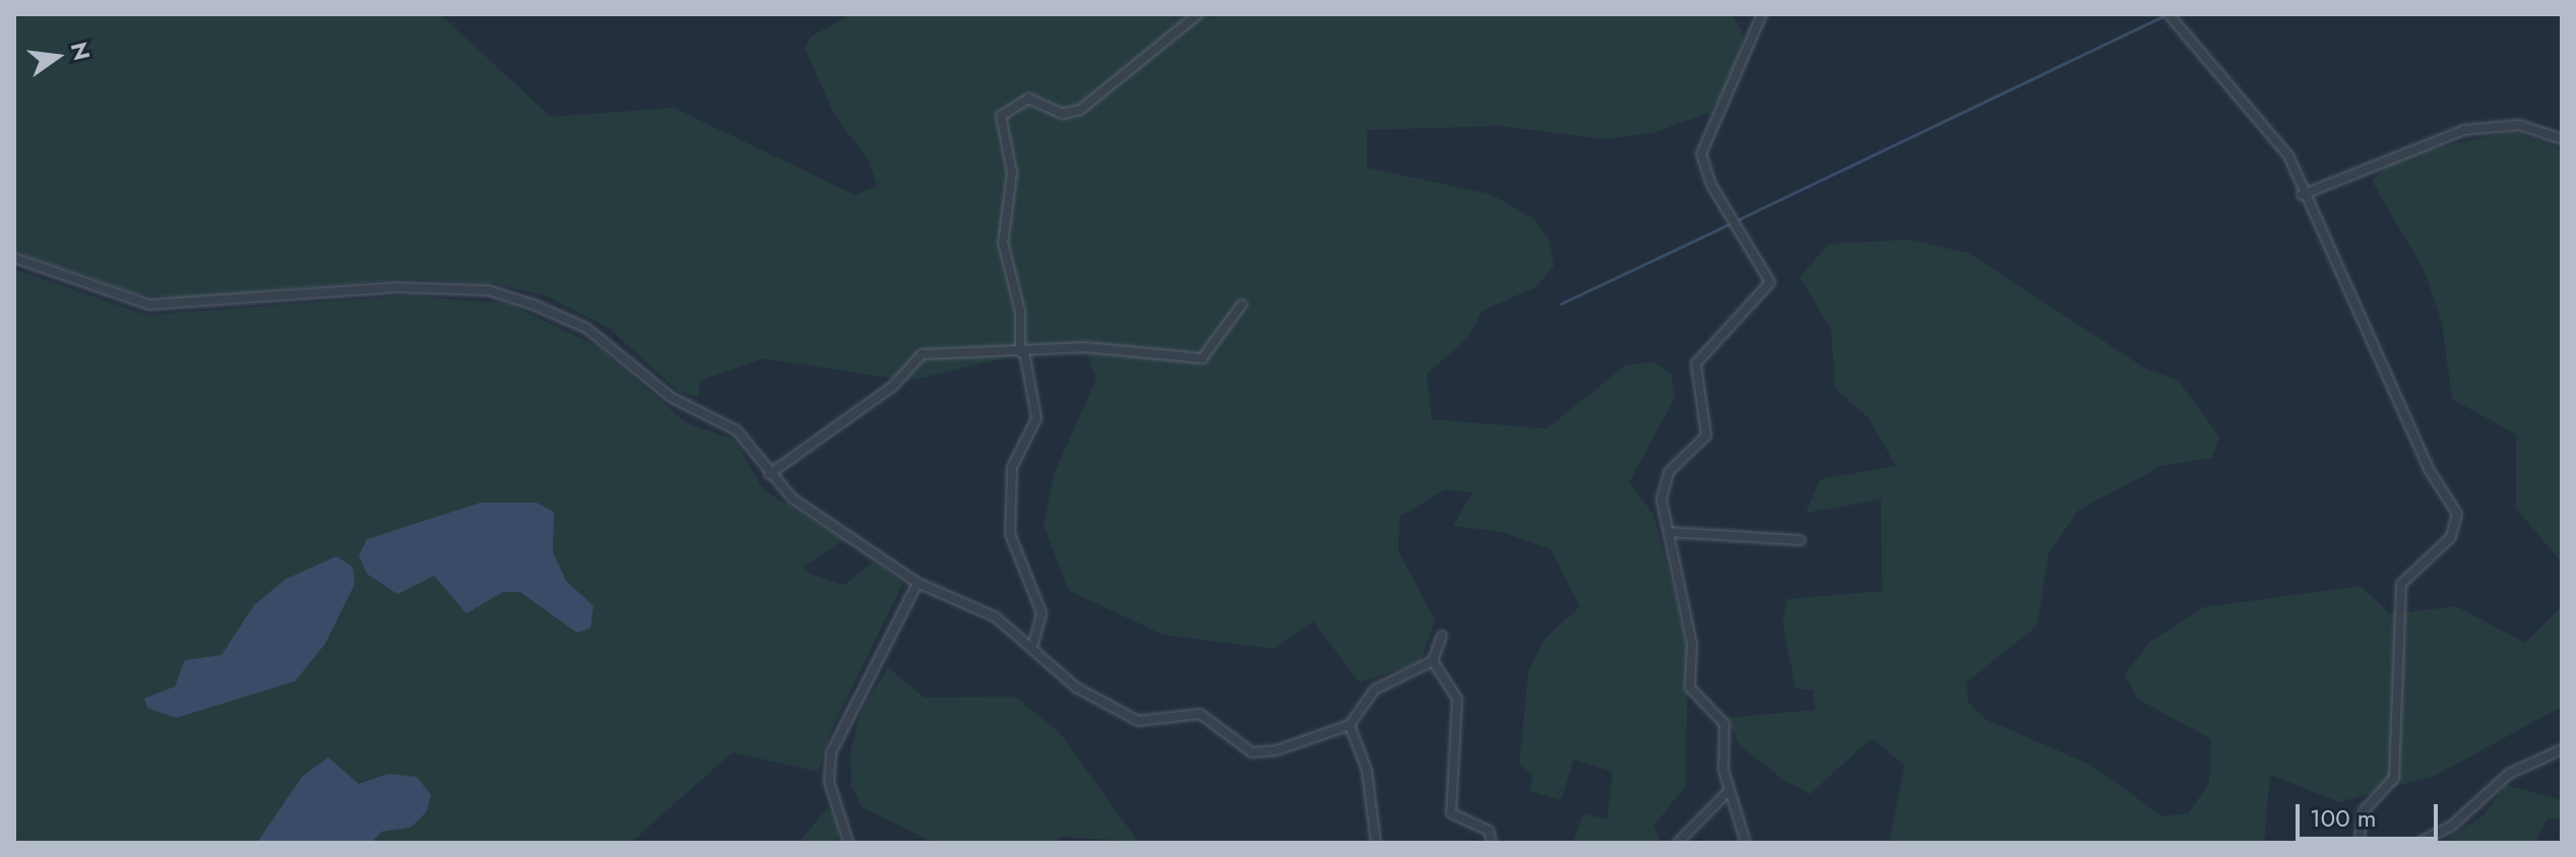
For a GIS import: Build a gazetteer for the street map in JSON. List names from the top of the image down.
{
  "scale_bar": "100 m",
  "north": "right"
}
